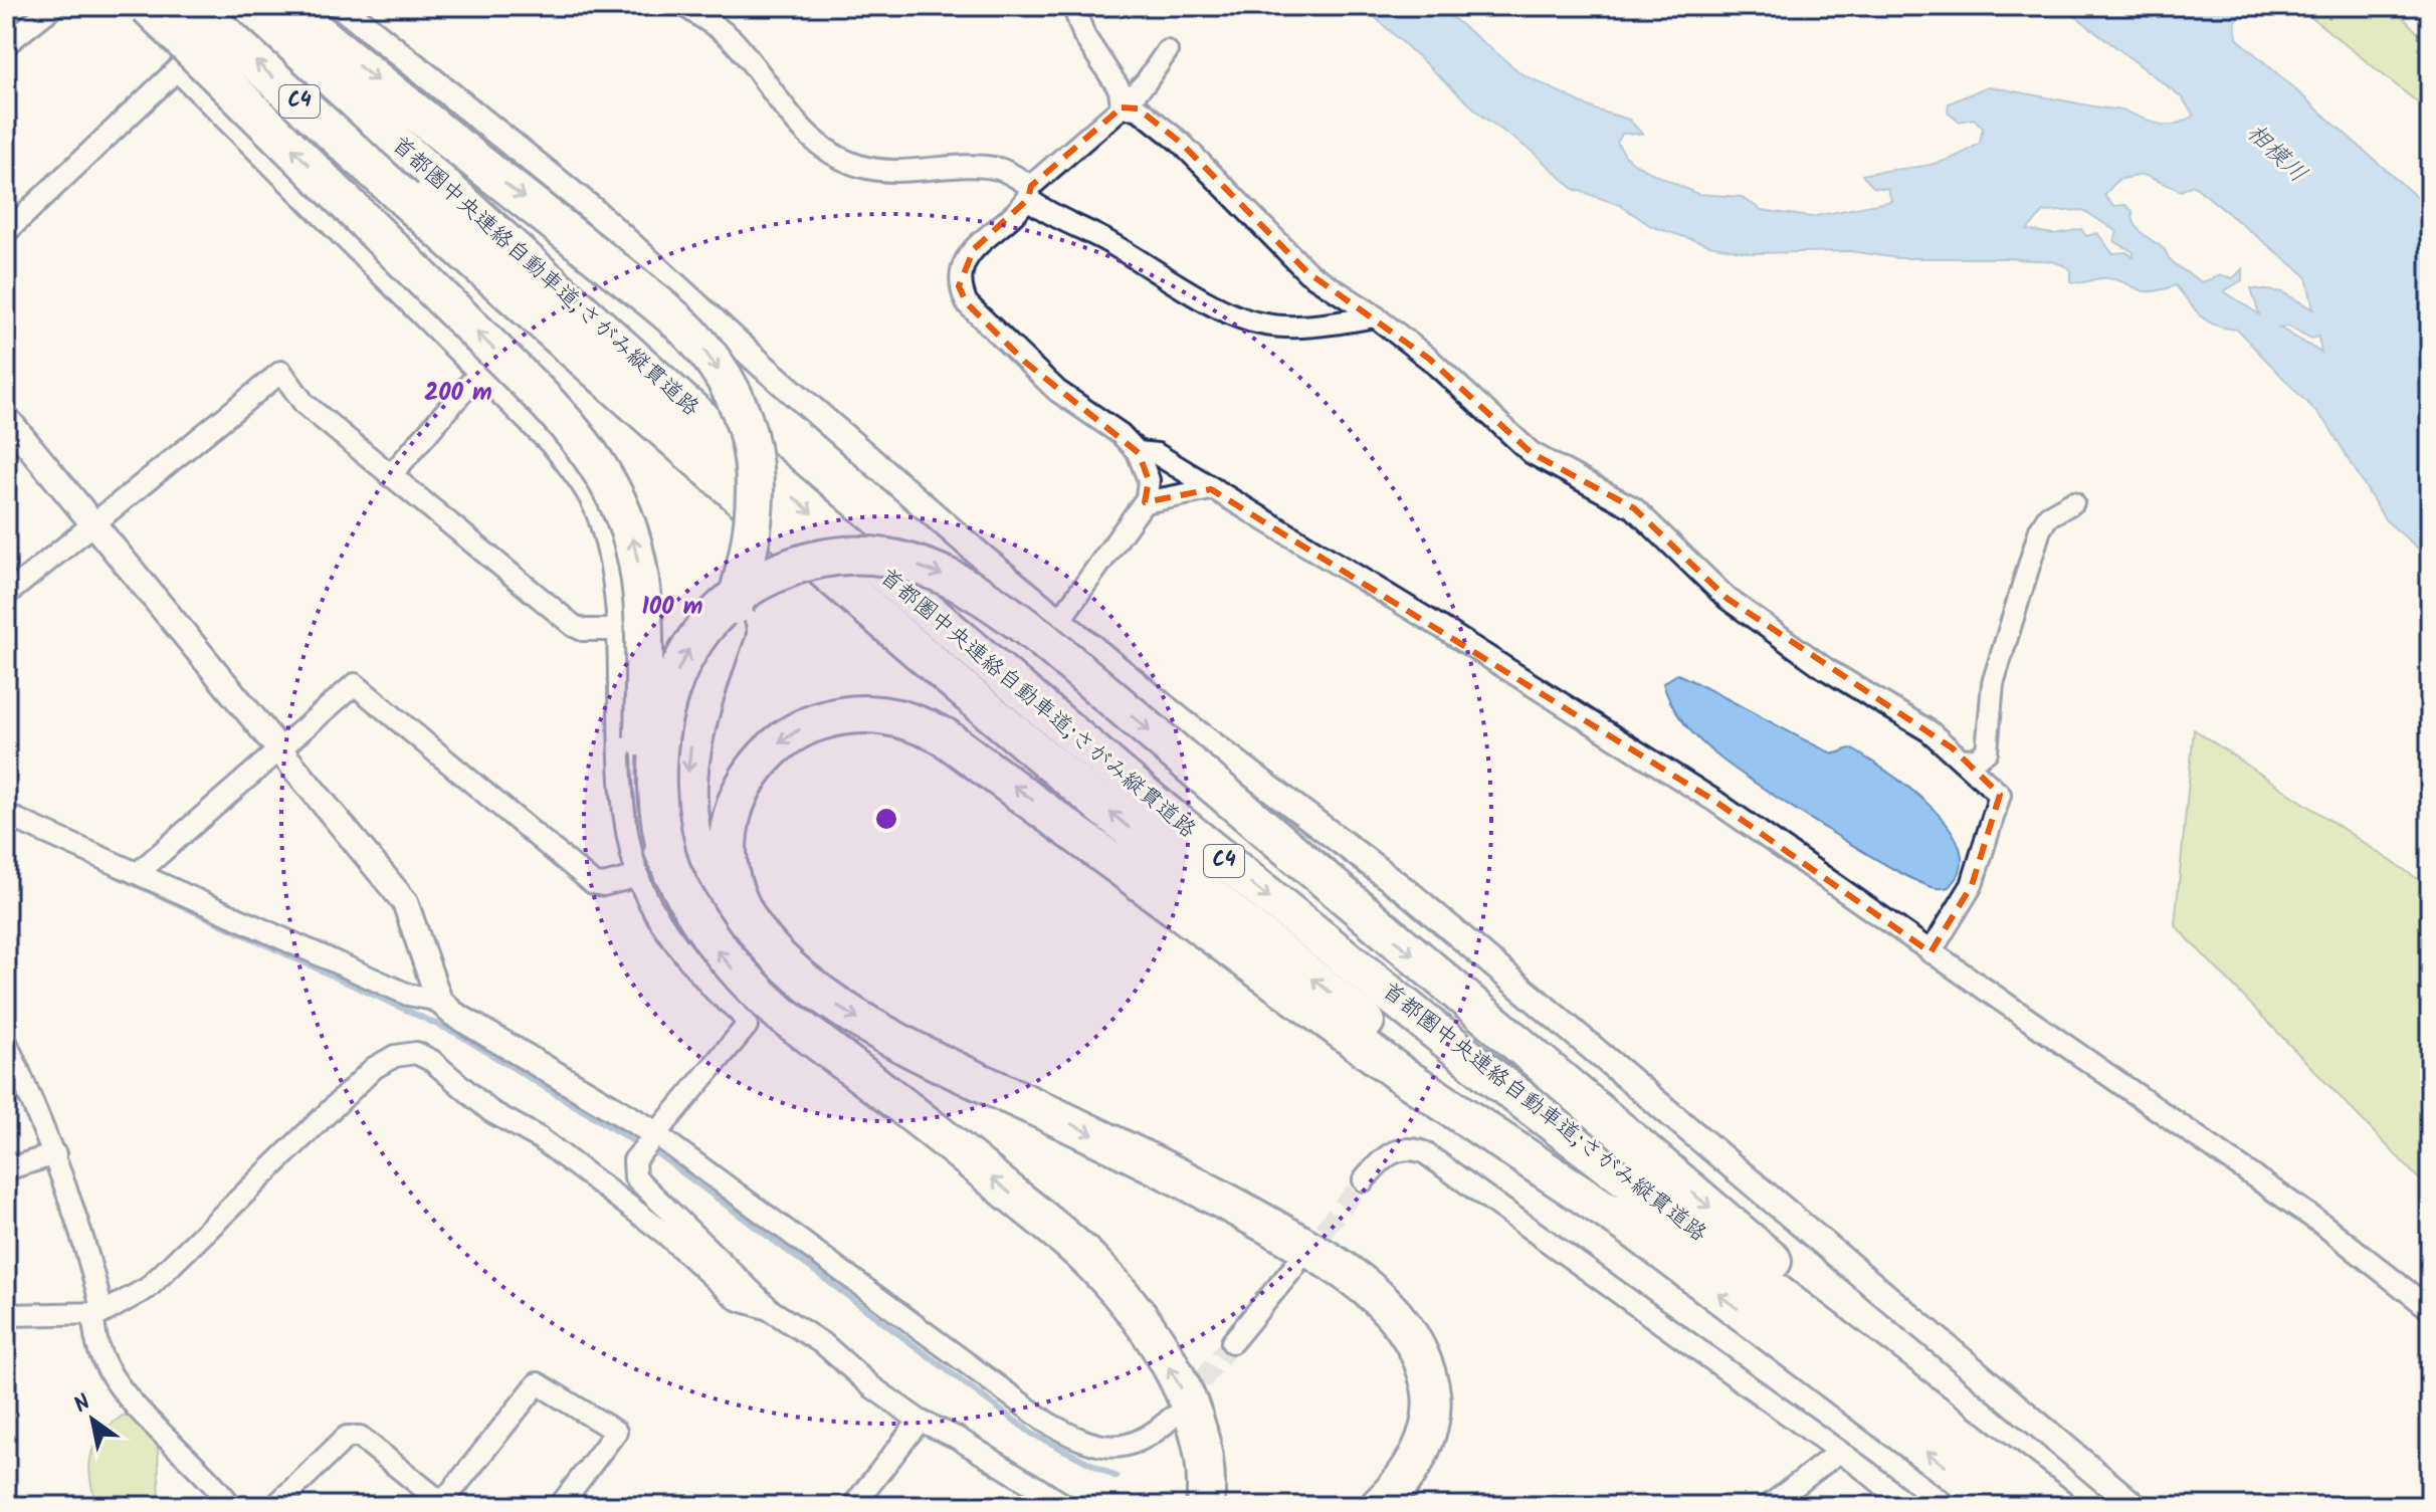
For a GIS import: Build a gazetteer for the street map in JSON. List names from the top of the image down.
{
  "streets": {
    "highway": ["C4", "首都圏中央連絡自動車道;さがみ縦貫道路"]
  },
  "water": ["相模川"],
  "north": "top left",
  "rings": ["200 m", "100 m"]
}
